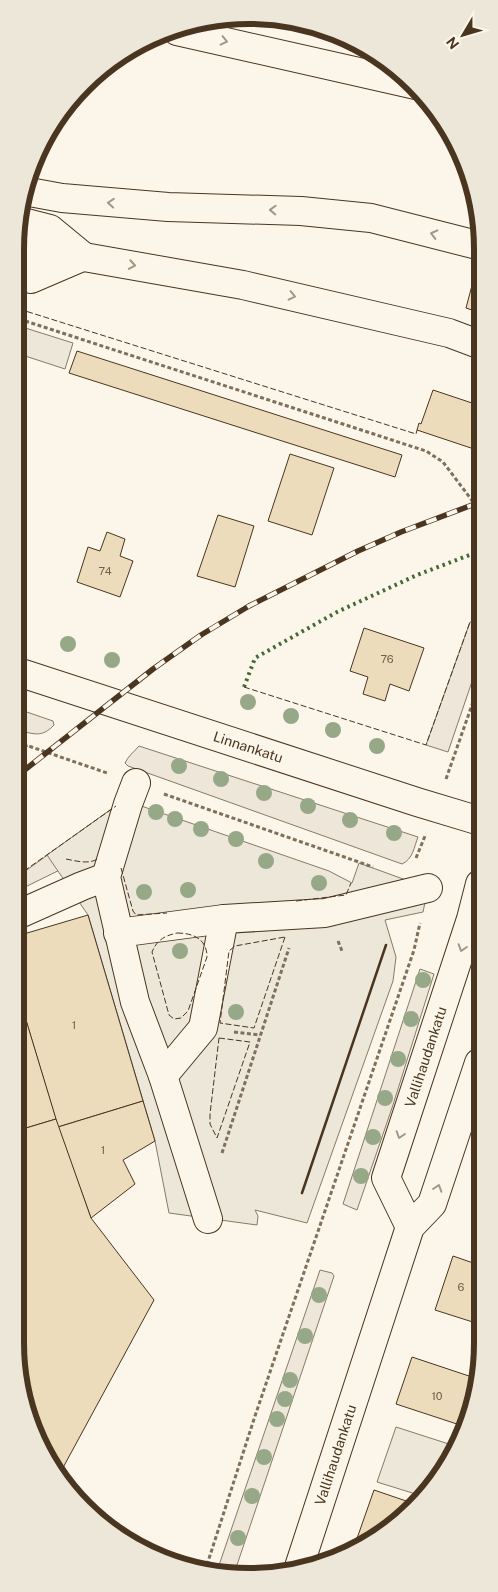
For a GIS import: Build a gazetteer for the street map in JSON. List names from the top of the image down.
{
  "streets": {
    "street": ["Linnankatu", "Vallihaudankatu"]
  },
  "house_numbers": [
    "74",
    "76",
    "1",
    "1",
    "6",
    "10"
  ],
  "north": "bottom left"
}
